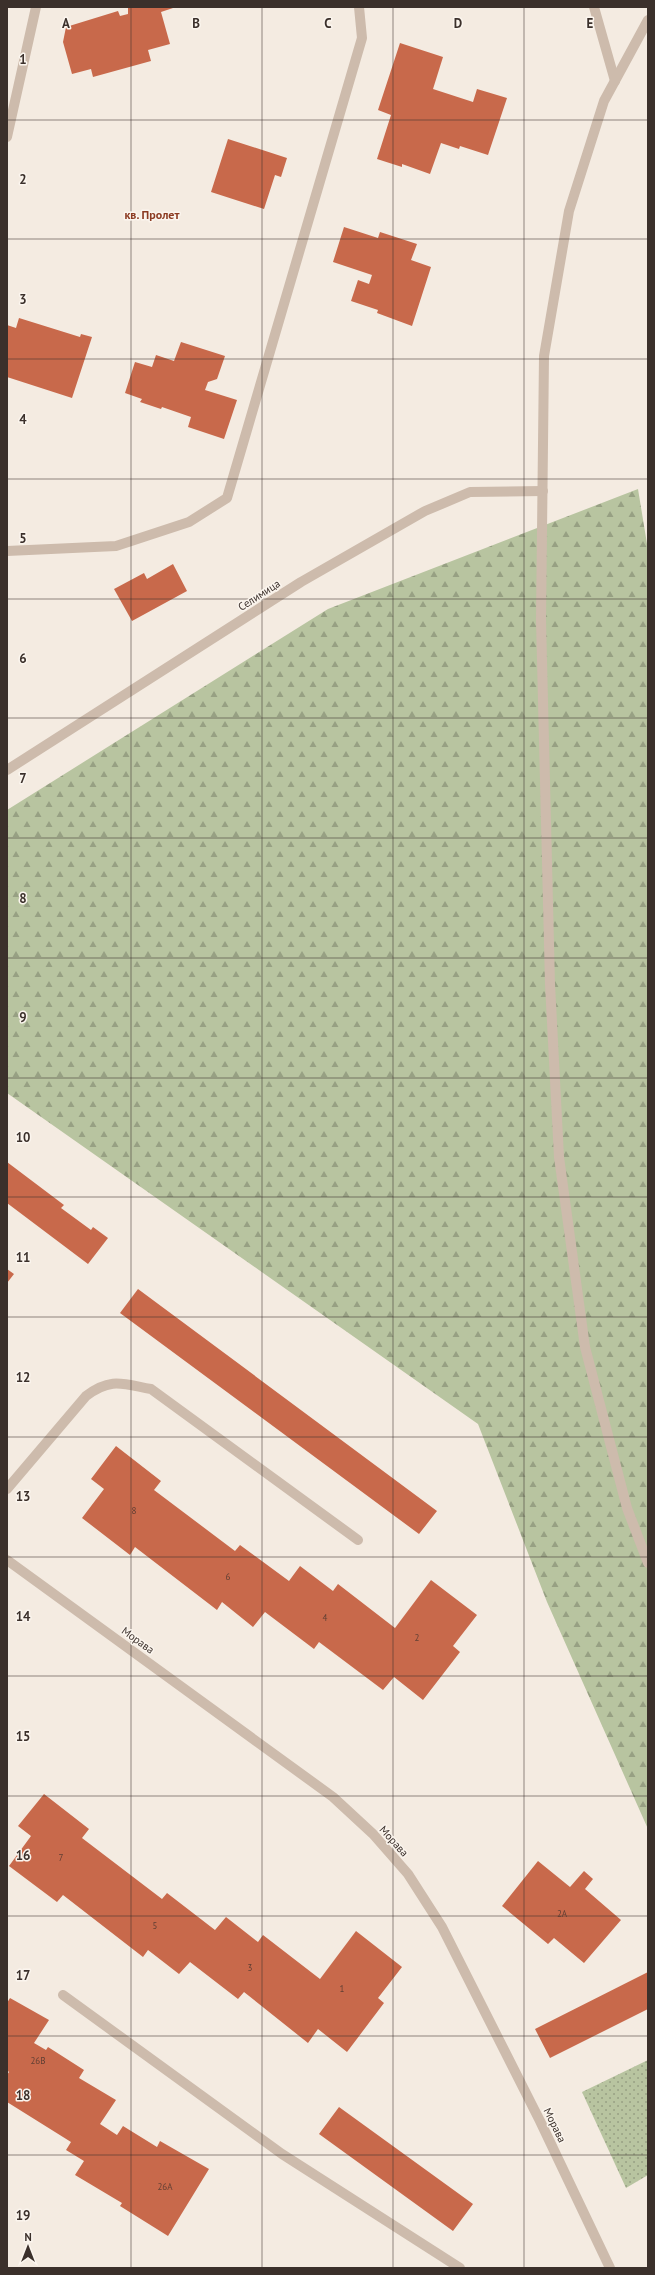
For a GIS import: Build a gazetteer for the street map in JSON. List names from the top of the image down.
{
  "streets": {
    "street": ["Селимица", "Морава"]
  },
  "districts": ["кв. Пролет"],
  "house_numbers": [
    "8",
    "6",
    "4",
    "2",
    "7",
    "2А",
    "5",
    "3",
    "1",
    "26В",
    "26А"
  ],
  "north": "top",
  "grid": {
    "columns": [
      "A",
      "B",
      "C",
      "D",
      "E"
    ],
    "rows": [
      "1",
      "2",
      "3",
      "4",
      "5",
      "6",
      "7",
      "8",
      "9",
      "10",
      "11",
      "12",
      "13",
      "14",
      "15",
      "16",
      "17",
      "18",
      "19"
    ]
  }
}
